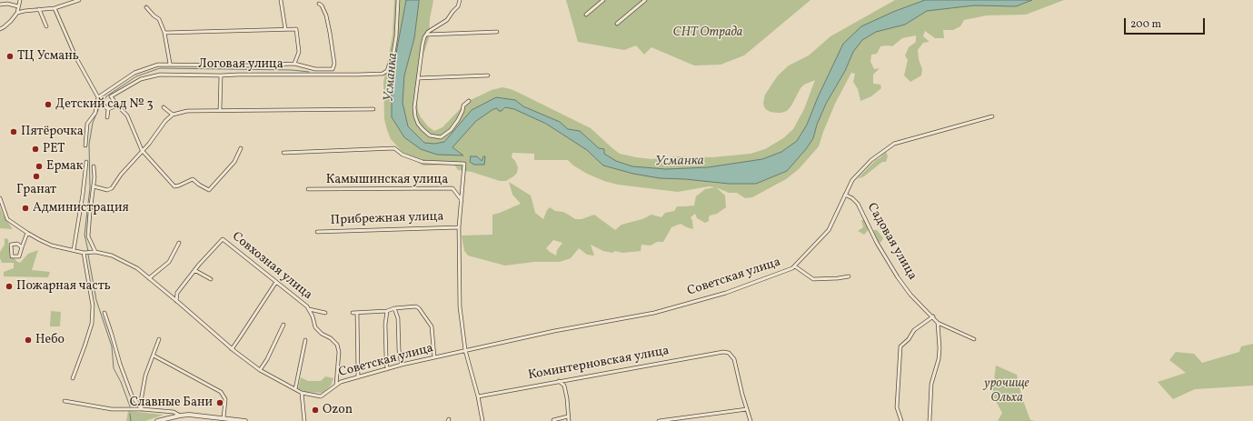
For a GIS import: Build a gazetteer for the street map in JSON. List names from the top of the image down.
{
  "streets": {
    "street": [
      "Логовая улица",
      "Камышинская улица",
      "Прибрежная улица",
      "Садовая улица",
      "Совхозная улица",
      "Советская улица",
      "Коминтерновская улица"
    ]
  },
  "crossings": [
    ["Садовая улица", "Советская улица"],
    ["Совхозная улица", "Советская улица"]
  ],
  "water": ["Усманка"],
  "parks": ["СНТ Отрада", "урочище Ольха"],
  "places": [
    "ТЦ Усмань",
    "Детский сад № 3",
    "Пятёрочка",
    "РЕТ",
    "Ермак",
    "Гранат",
    "Администрация",
    "Пожарная часть",
    "Небо",
    "Славные Бани",
    "Ozon"
  ],
  "scale_bar": "200 m"
}
